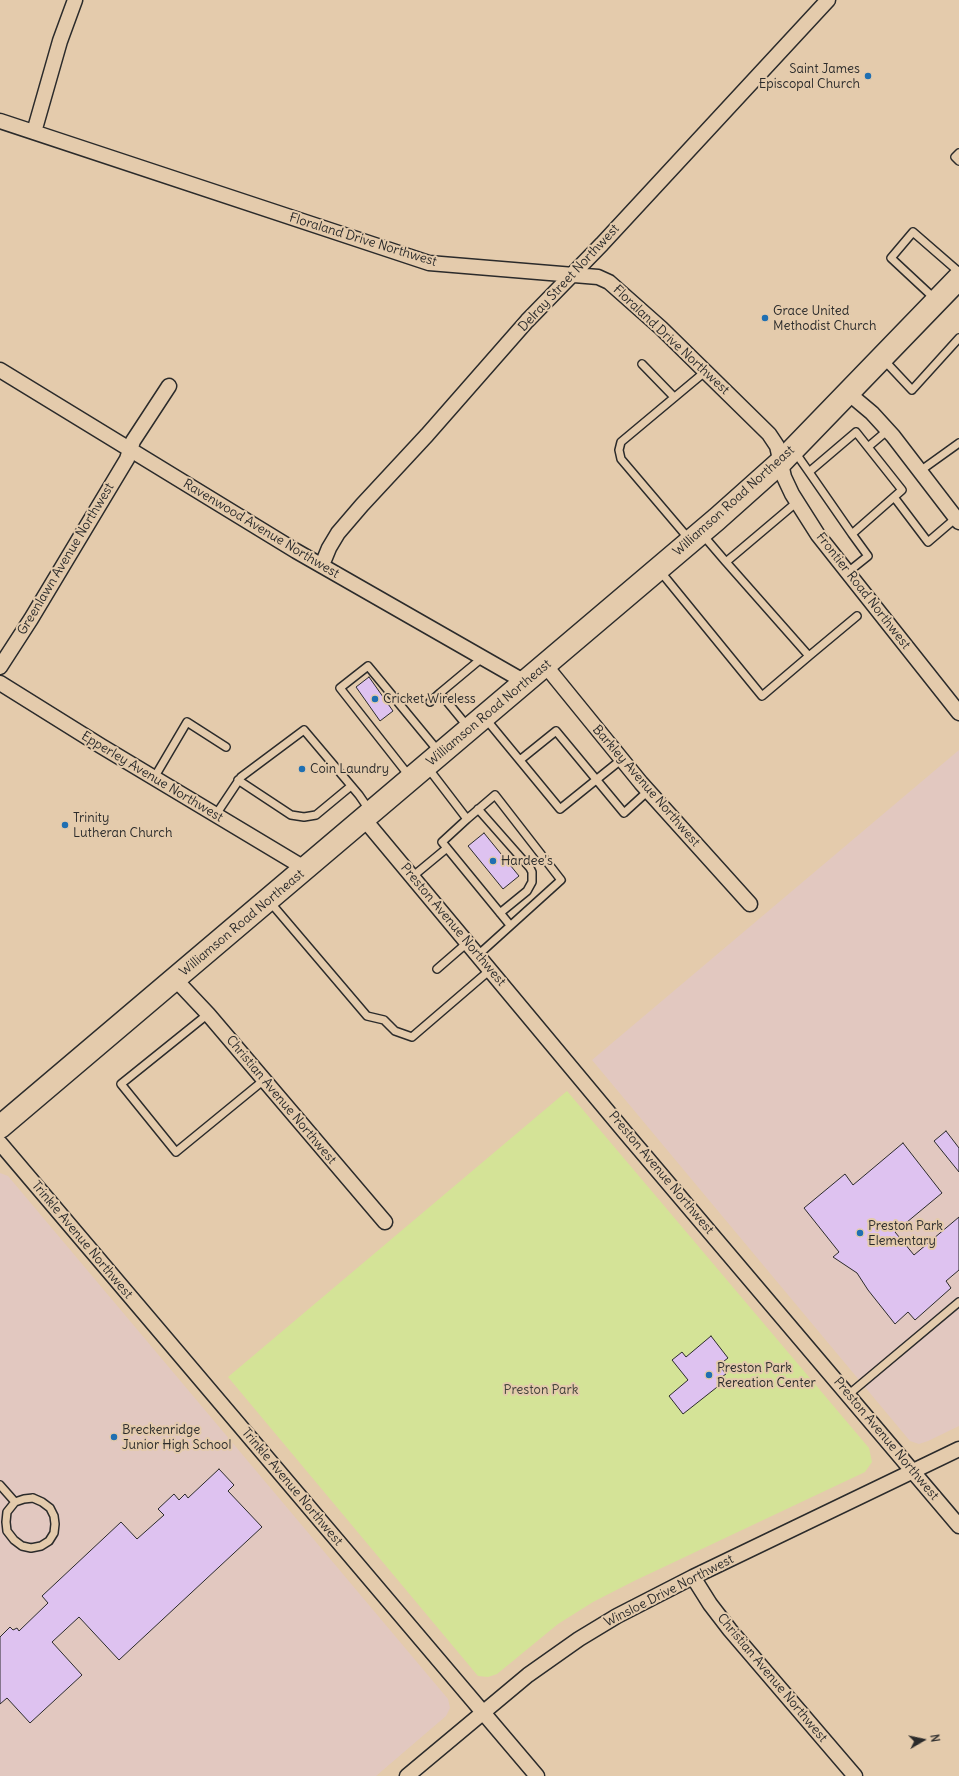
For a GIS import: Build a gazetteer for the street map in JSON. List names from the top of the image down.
{
  "streets": {
    "main road": ["Williamson Road Northeast"],
    "street": [
      "Floraland Drive Northwest",
      "Delray Street Northwest",
      "Ravenwood Avenue Northwest",
      "Greenlawn Avenue Northwest",
      "Frontier Road Northwest",
      "Epperley Avenue Northwest",
      "Barkley Avenue Northwest",
      "Preston Avenue Northwest",
      "Christian Avenue Northwest",
      "Trinkle Avenue Northwest",
      "Winsloe Drive Northwest"
    ]
  },
  "crossings": [
    ["Floraland Drive Northwest", "Delray Street Northwest"],
    ["Floraland Drive Northwest", "Williamson Road Northeast"],
    ["Floraland Drive Northwest", "Frontier Road Northwest"],
    ["Delray Street Northwest", "Ravenwood Avenue Northwest"],
    ["Williamson Road Northeast", "Ravenwood Avenue Northwest"],
    ["Williamson Road Northeast", "Frontier Road Northwest"],
    ["Williamson Road Northeast", "Epperley Avenue Northwest"],
    ["Williamson Road Northeast", "Barkley Avenue Northwest"],
    ["Williamson Road Northeast", "Preston Avenue Northwest"],
    ["Williamson Road Northeast", "Christian Avenue Northwest"],
    ["Ravenwood Avenue Northwest", "Greenlawn Avenue Northwest"],
    ["Preston Avenue Northwest", "Winsloe Drive Northwest"],
    ["Christian Avenue Northwest", "Winsloe Drive Northwest"],
    ["Trinkle Avenue Northwest", "Winsloe Drive Northwest"]
  ],
  "parks": ["Preston Park"],
  "places": [
    "Saint James Episcopal Church",
    "Grace United Methodist Church",
    "Cricket Wireless",
    "Coin Laundry",
    "Trinity Lutheran Church",
    "Hardee's",
    "Preston Park Elementary",
    "Preston Park Rereation Center",
    "Breckenridge Junior High School"
  ],
  "north": "right"
}
